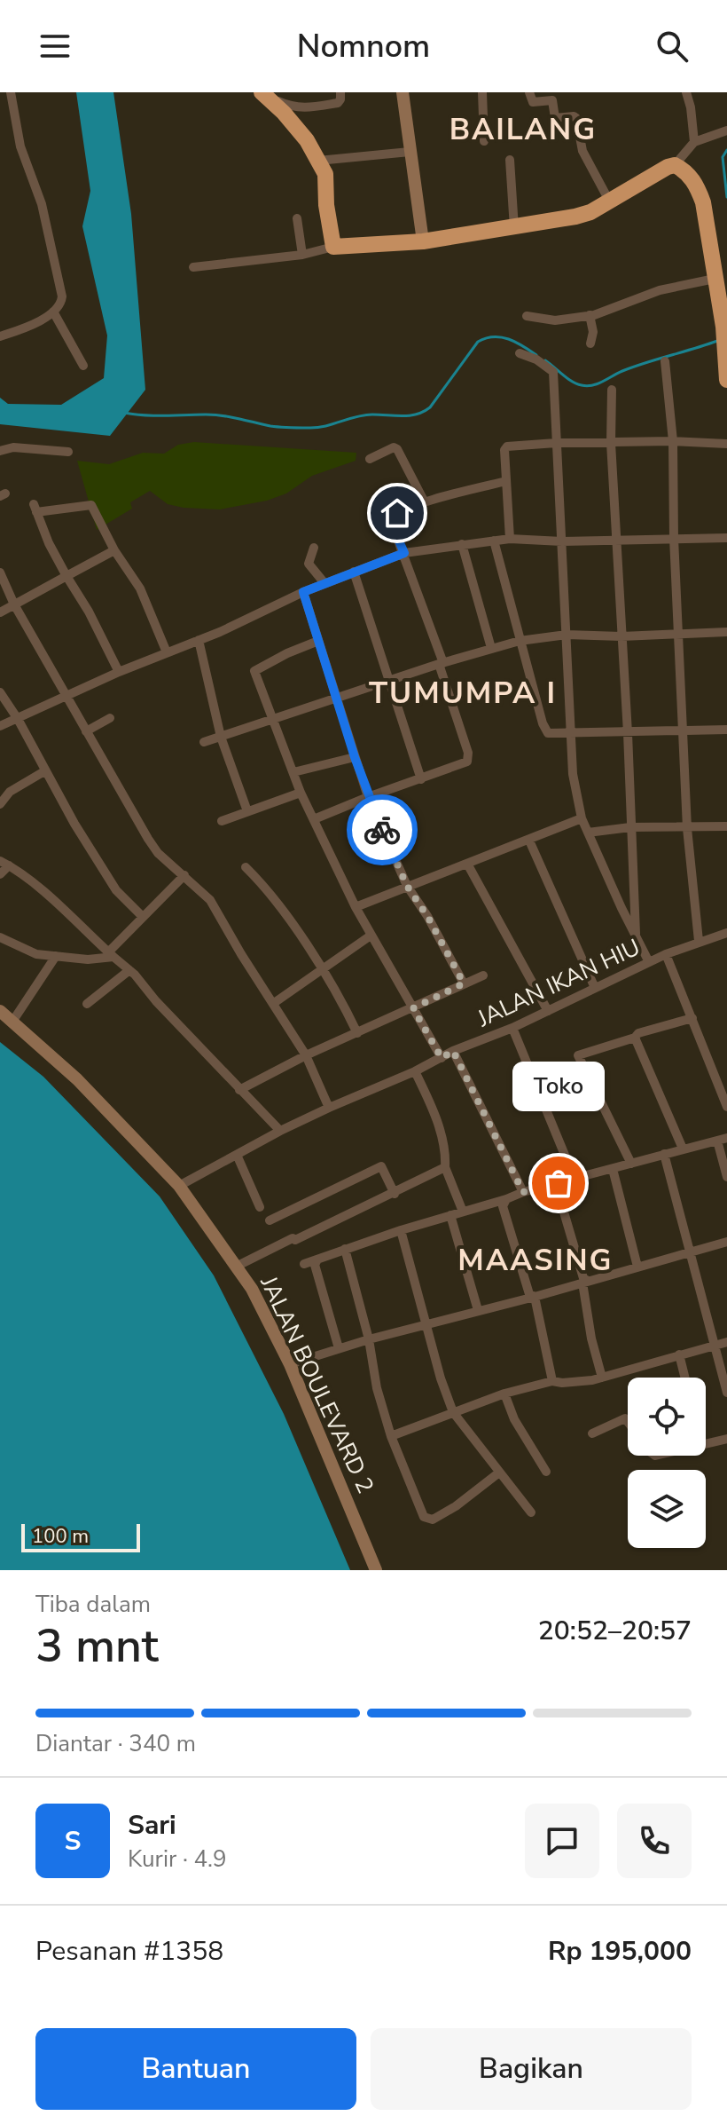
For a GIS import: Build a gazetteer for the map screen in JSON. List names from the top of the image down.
{
  "streets": {
    "main road": ["JALAN BOULEVARD 2"],
    "street": ["JALAN IKAN HIU"]
  },
  "crossings": [
    ["JALAN IKAN HIU", "JALAN BOULEVARD 2"]
  ],
  "districts": ["BAILANG", "TUMUMPA I", "MAASING"],
  "places": ["Toko"],
  "scale_bar": "100 m",
  "page": {
    "header": "Nomnom",
    "bubble": "Toko",
    "scale": "100 m",
    "heading": ["3 mnt", "Tiba dalam", "20:52–20:57"],
    "panel": [
      "Sari",
      "Kurir · 4.9",
      "Pesanan #1358",
      "Rp 195,000"
    ],
    "bar": "Diantar · 340 m",
    "round": "S",
    "buttons": ["Bantuan", "Bagikan"]
  }
}
